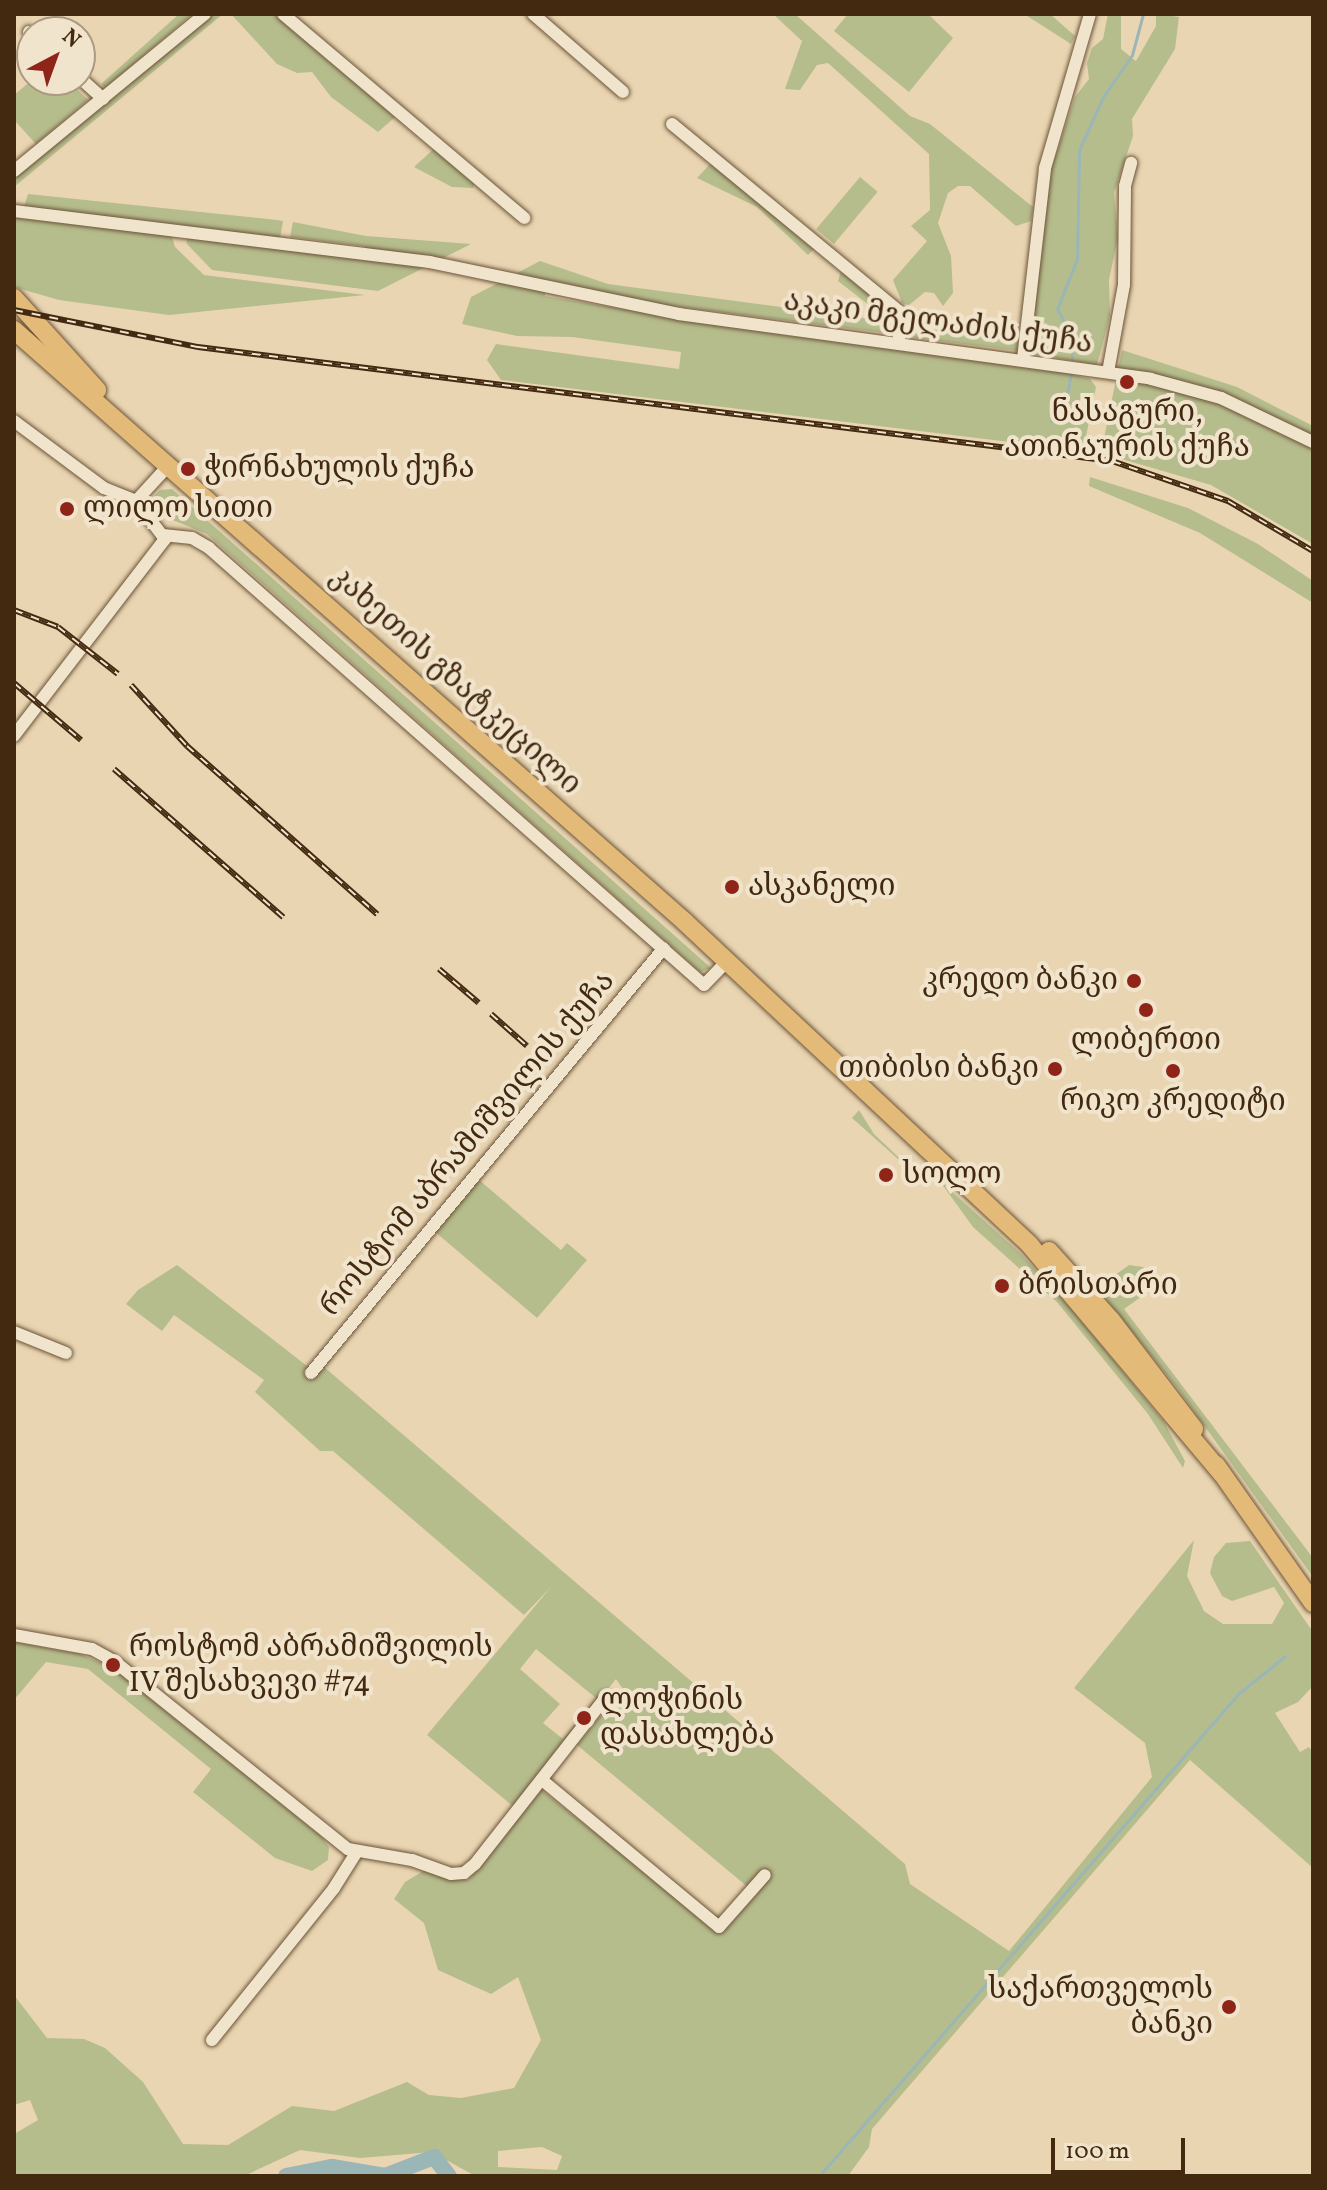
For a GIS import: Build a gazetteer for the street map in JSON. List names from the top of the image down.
{
  "streets": {
    "highway": ["კახეთის გზატკეცილი"],
    "street": ["აკაკი მგელაძის ქუჩა", "როსტომ აბრამიშვილის ქუჩა"]
  },
  "places": [
    "ნასაგური, ათინაურის ქუჩა",
    "ჭირნახულის ქუჩა",
    "ლილო სითი",
    "ასკანელი",
    "კრედო ბანკი",
    "ლიბერთი",
    "თიბისი ბანკი",
    "რიკო კრედიტი",
    "სოლო",
    "ბრისთარი",
    "როსტომ აბრამიშვილის IV შესახვევი #74",
    "ლოჭინის დასახლება",
    "საქართველოს ბანკი"
  ],
  "scale_bar": "100 m",
  "north": "top right"
}
